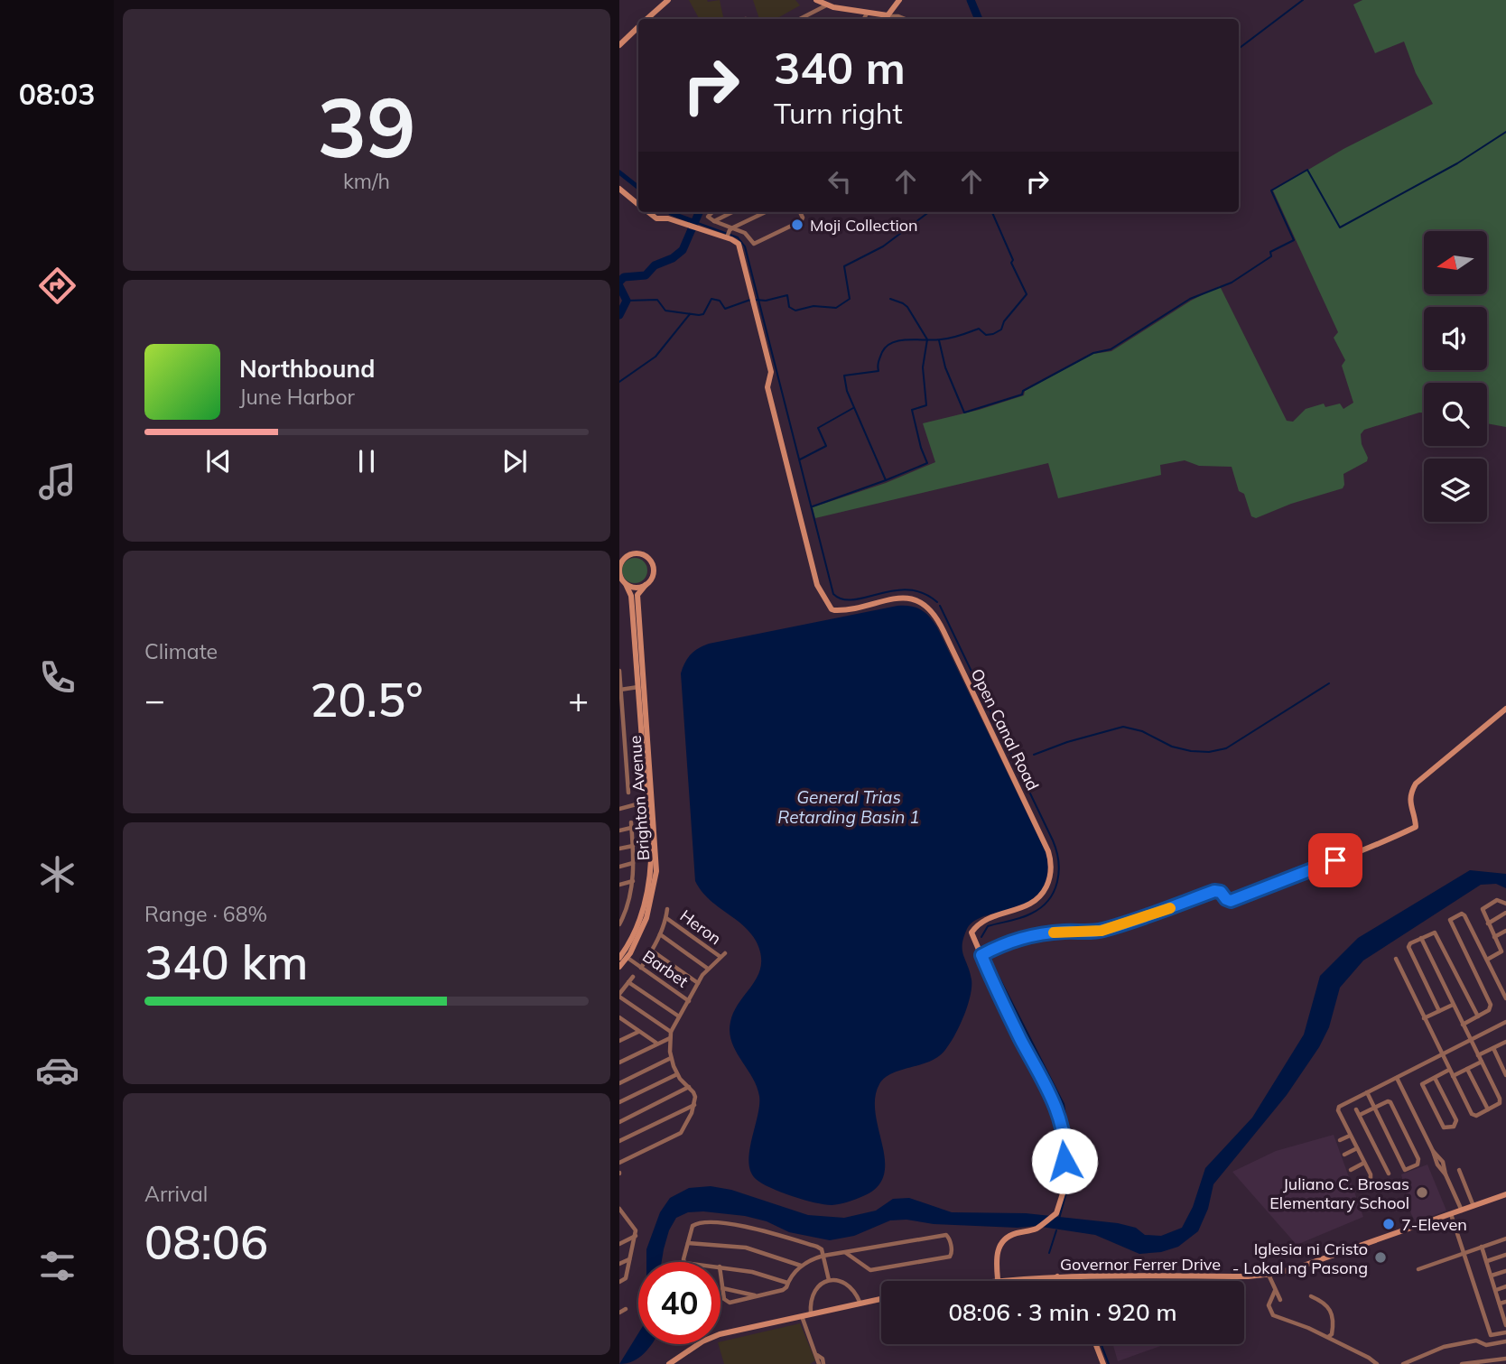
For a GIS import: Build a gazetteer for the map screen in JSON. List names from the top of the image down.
{
  "streets": {
    "street": [
      "Open Canal Road",
      "Brighton Avenue",
      "Heron",
      "Barbet",
      "Governor Ferrer Drive"
    ]
  },
  "crossings": [
    ["Open Canal Road", "Governor Ferrer Drive"],
    ["Brighton Avenue", "Barbet"]
  ],
  "water": ["General Trias Retarding Basin 1"],
  "places": [
    "Moji Collection",
    "Juliano C. Brosas Elementary School",
    "7-Eleven",
    "Iglesia ni Cristo - Lokal ng Pasong"
  ],
  "north": "left",
  "page": {
    "tabs": "08:03",
    "tile": [
      ["39", "km/h"],
      "Climate",
      ["Range · 68%", "340 km"],
      ["Arrival", "08:06"]
    ],
    "turn": ["340 m", "Turn right"],
    "song": ["Northbound", "June Harbor"],
    "heat": ["−", "20.5°", "+"],
    "limit": "40",
    "trip": "08:06 · 3 min · 920 m"
  }
}
